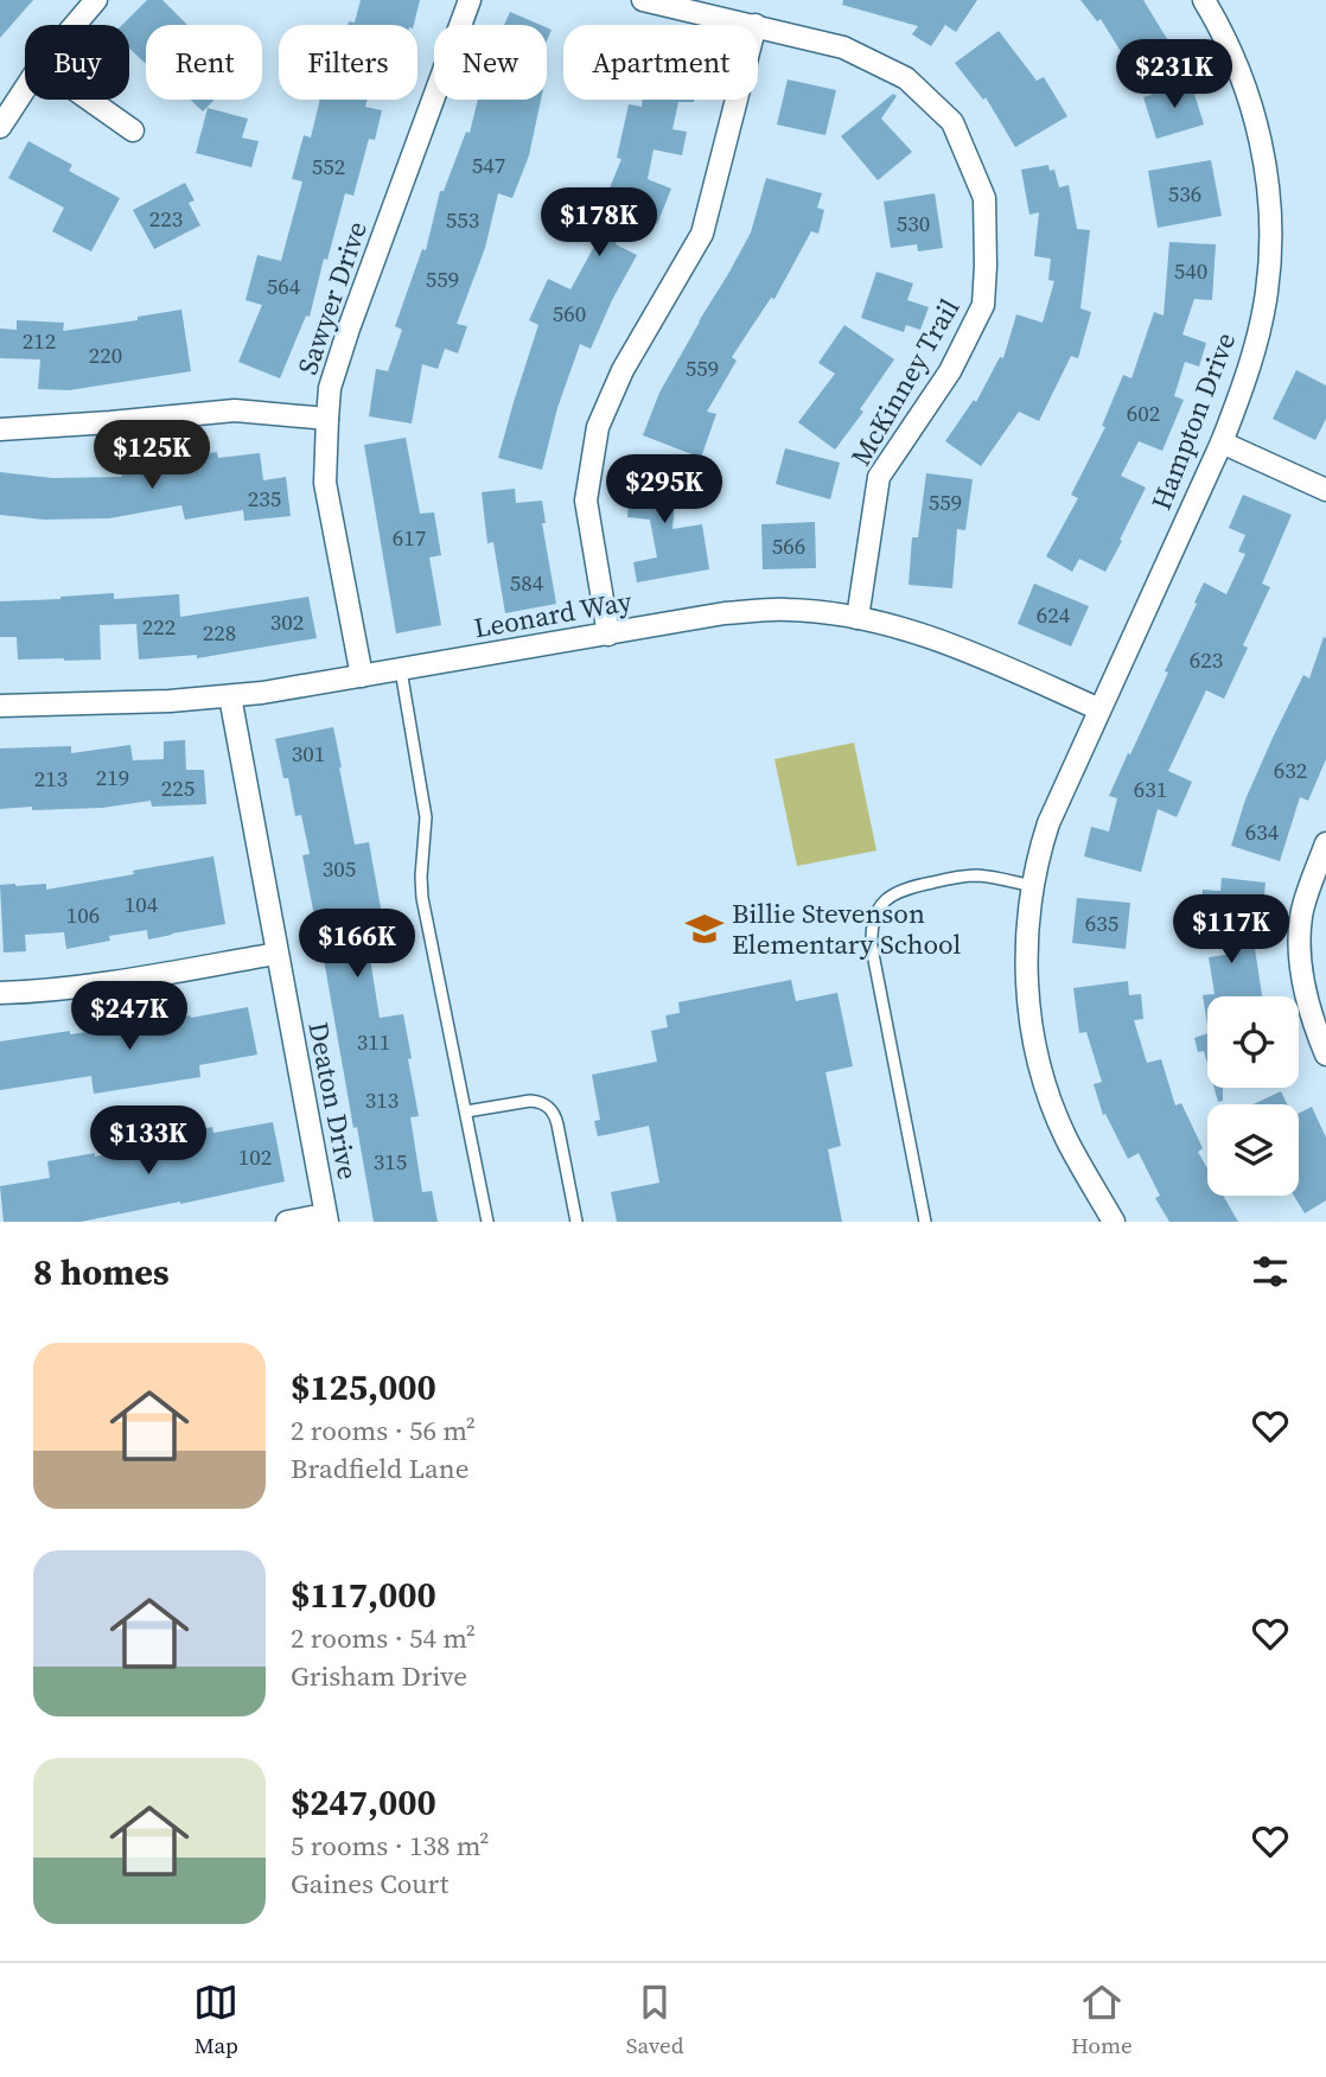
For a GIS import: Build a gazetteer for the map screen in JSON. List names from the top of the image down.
{
  "streets": {
    "street": [
      "Sawyer Drive",
      "McKinney Trail",
      "Hampton Drive",
      "Leonard Way",
      "Deaton Drive"
    ]
  },
  "crossings": [
    ["Sawyer Drive", "Leonard Way"],
    ["McKinney Trail", "Leonard Way"],
    ["Hampton Drive", "Leonard Way"],
    ["Leonard Way", "Deaton Drive"]
  ],
  "places": {
    "school or university": ["Billie Stevenson Elementary School"]
  },
  "house_numbers": [
    "547",
    "552",
    "536",
    "223",
    "553",
    "530",
    "540",
    "559",
    "564",
    "560",
    "212",
    "220",
    "559",
    "602",
    "235",
    "559",
    "617",
    "566",
    "584",
    "624",
    "302",
    "222",
    "228",
    "623",
    "301",
    "632",
    "219",
    "213",
    "225",
    "631",
    "634",
    "305",
    "104",
    "106",
    "635",
    "311",
    "313",
    "102",
    "315"
  ],
  "page": {
    "chip": [
      "Buy",
      "Rent",
      "Filters",
      "New",
      "Apartment"
    ],
    "price": [
      "$231K",
      "$178K",
      "$125K",
      "$295K",
      "$117K",
      "$166K",
      "$247K",
      "$133K"
    ],
    "heading": "8 homes",
    "list": [
      {
        "name": "$125,000",
        "note": "2 rooms · 56 m² · Bradfield Lane"
      },
      {
        "name": "$117,000",
        "note": "2 rooms · 54 m² · Grisham Drive"
      },
      {
        "name": "$247,000",
        "note": "5 rooms · 138 m² · Gaines Court"
      }
    ],
    "tabs": ["Map", "Saved", "Home"]
  }
}
